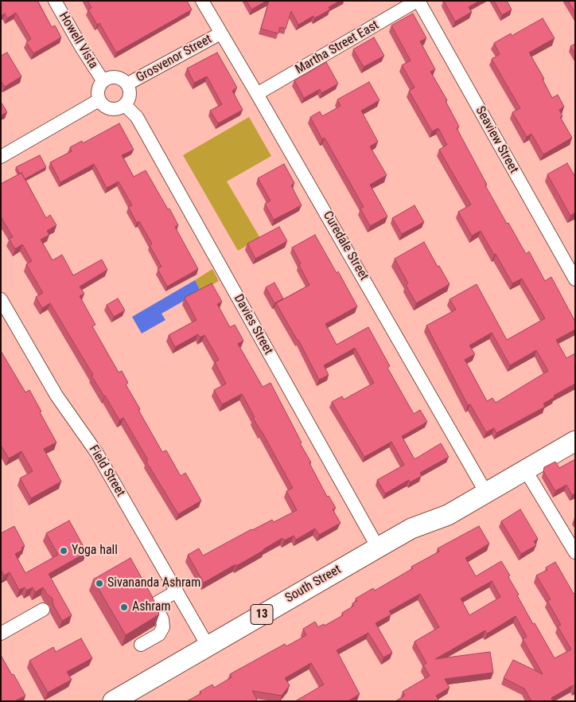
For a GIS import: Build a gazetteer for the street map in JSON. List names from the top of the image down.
{
  "streets": {
    "main road": ["South Street", "13"],
    "street": [
      "Howell Vista",
      "Martha Street East",
      "Grosvenor Street",
      "Seaview Street",
      "Curedale Street",
      "Davies Street",
      "Field Street"
    ]
  },
  "crossings": [
    ["Howell Vista", "Grosvenor Street"],
    ["Howell Vista", "Davies Street"],
    ["Martha Street East", "Seaview Street"],
    ["Martha Street East", "Curedale Street"],
    ["Grosvenor Street", "Curedale Street"],
    ["Grosvenor Street", "Davies Street"],
    ["Curedale Street", "South Street"],
    ["Davies Street", "South Street"],
    ["Field Street", "South Street"]
  ],
  "places": ["Yoga hall", "Sivananda Ashram", "Ashram"]
}
